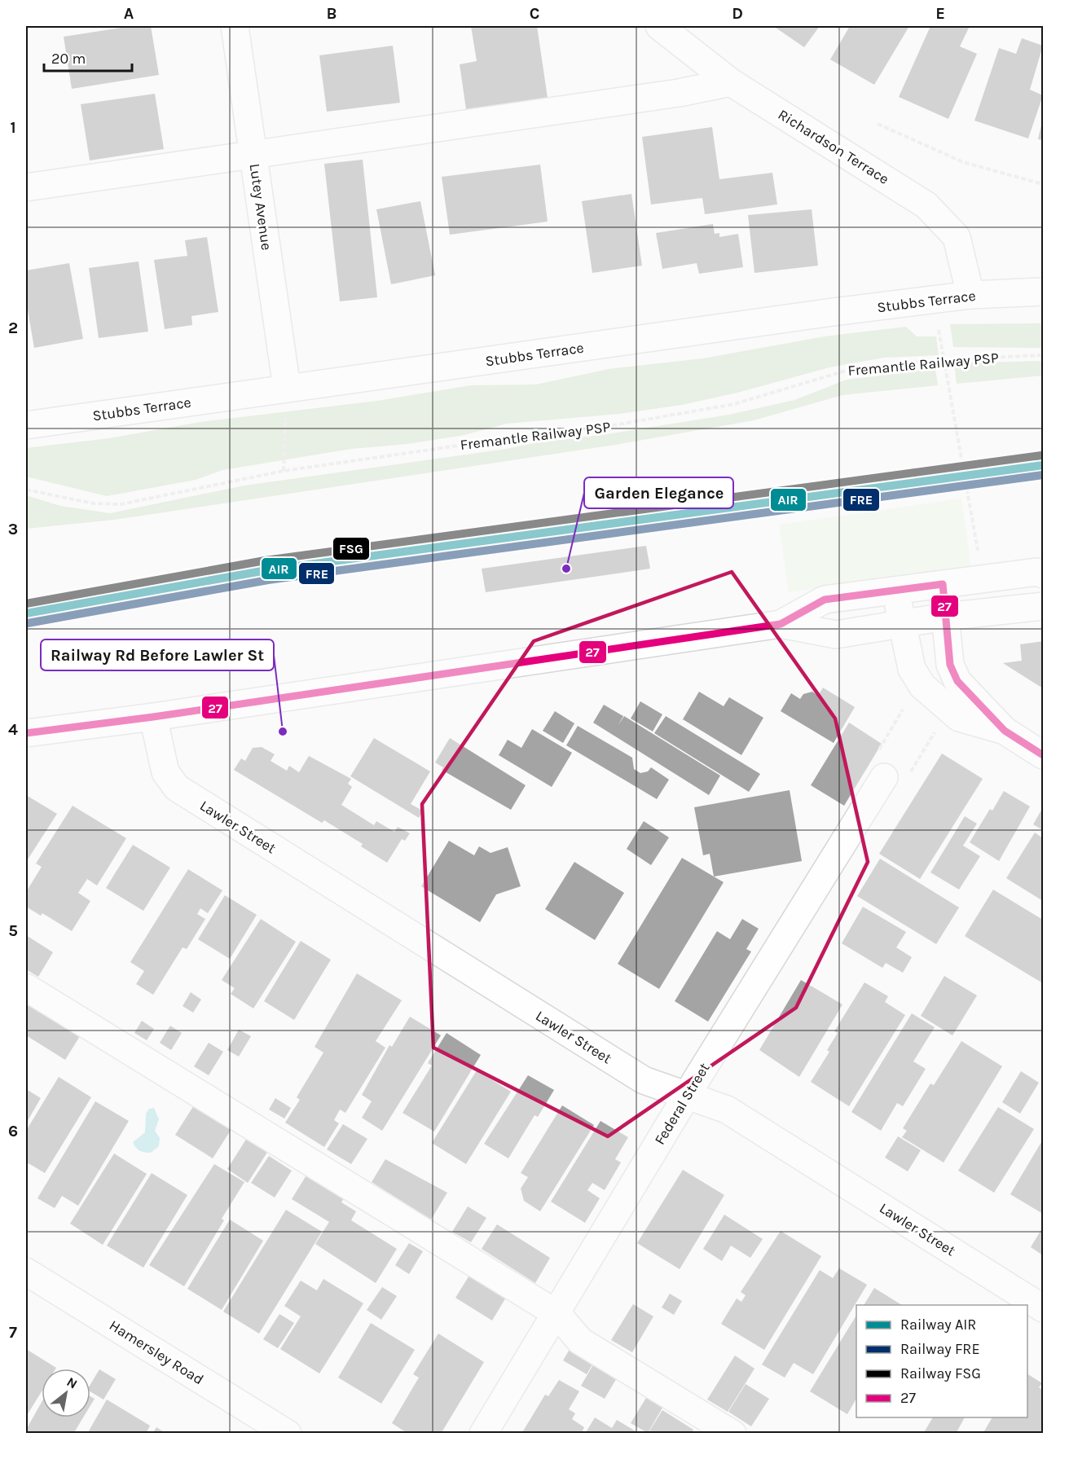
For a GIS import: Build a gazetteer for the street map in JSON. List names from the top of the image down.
{
  "streets": {
    "street": [
      "Richardson Terrace",
      "Lutey Avenue",
      "Stubbs Terrace",
      "Lawler Street",
      "Federal Street",
      "Hamersley Road"
    ],
    "path": ["Fremantle Railway PSP"]
  },
  "crossings": [
    ["Richardson Terrace", "Stubbs Terrace"],
    ["Lutey Avenue", "Stubbs Terrace"],
    ["Lawler Street", "Federal Street"]
  ],
  "places": ["Garden Elegance", "Railway Rd Before Lawler St"],
  "lines": [
    "rail line FSG",
    "rail line AIR",
    "rail line FRE",
    "transit line 27"
  ],
  "legend": [
    "Railway AIR",
    "Railway FRE",
    "Railway FSG",
    "27"
  ],
  "scale_bar": "20 m",
  "north": "top right",
  "grid": {
    "columns": [
      "A",
      "B",
      "C",
      "D",
      "E"
    ],
    "rows": [
      "1",
      "2",
      "3",
      "4",
      "5",
      "6",
      "7"
    ]
  }
}
